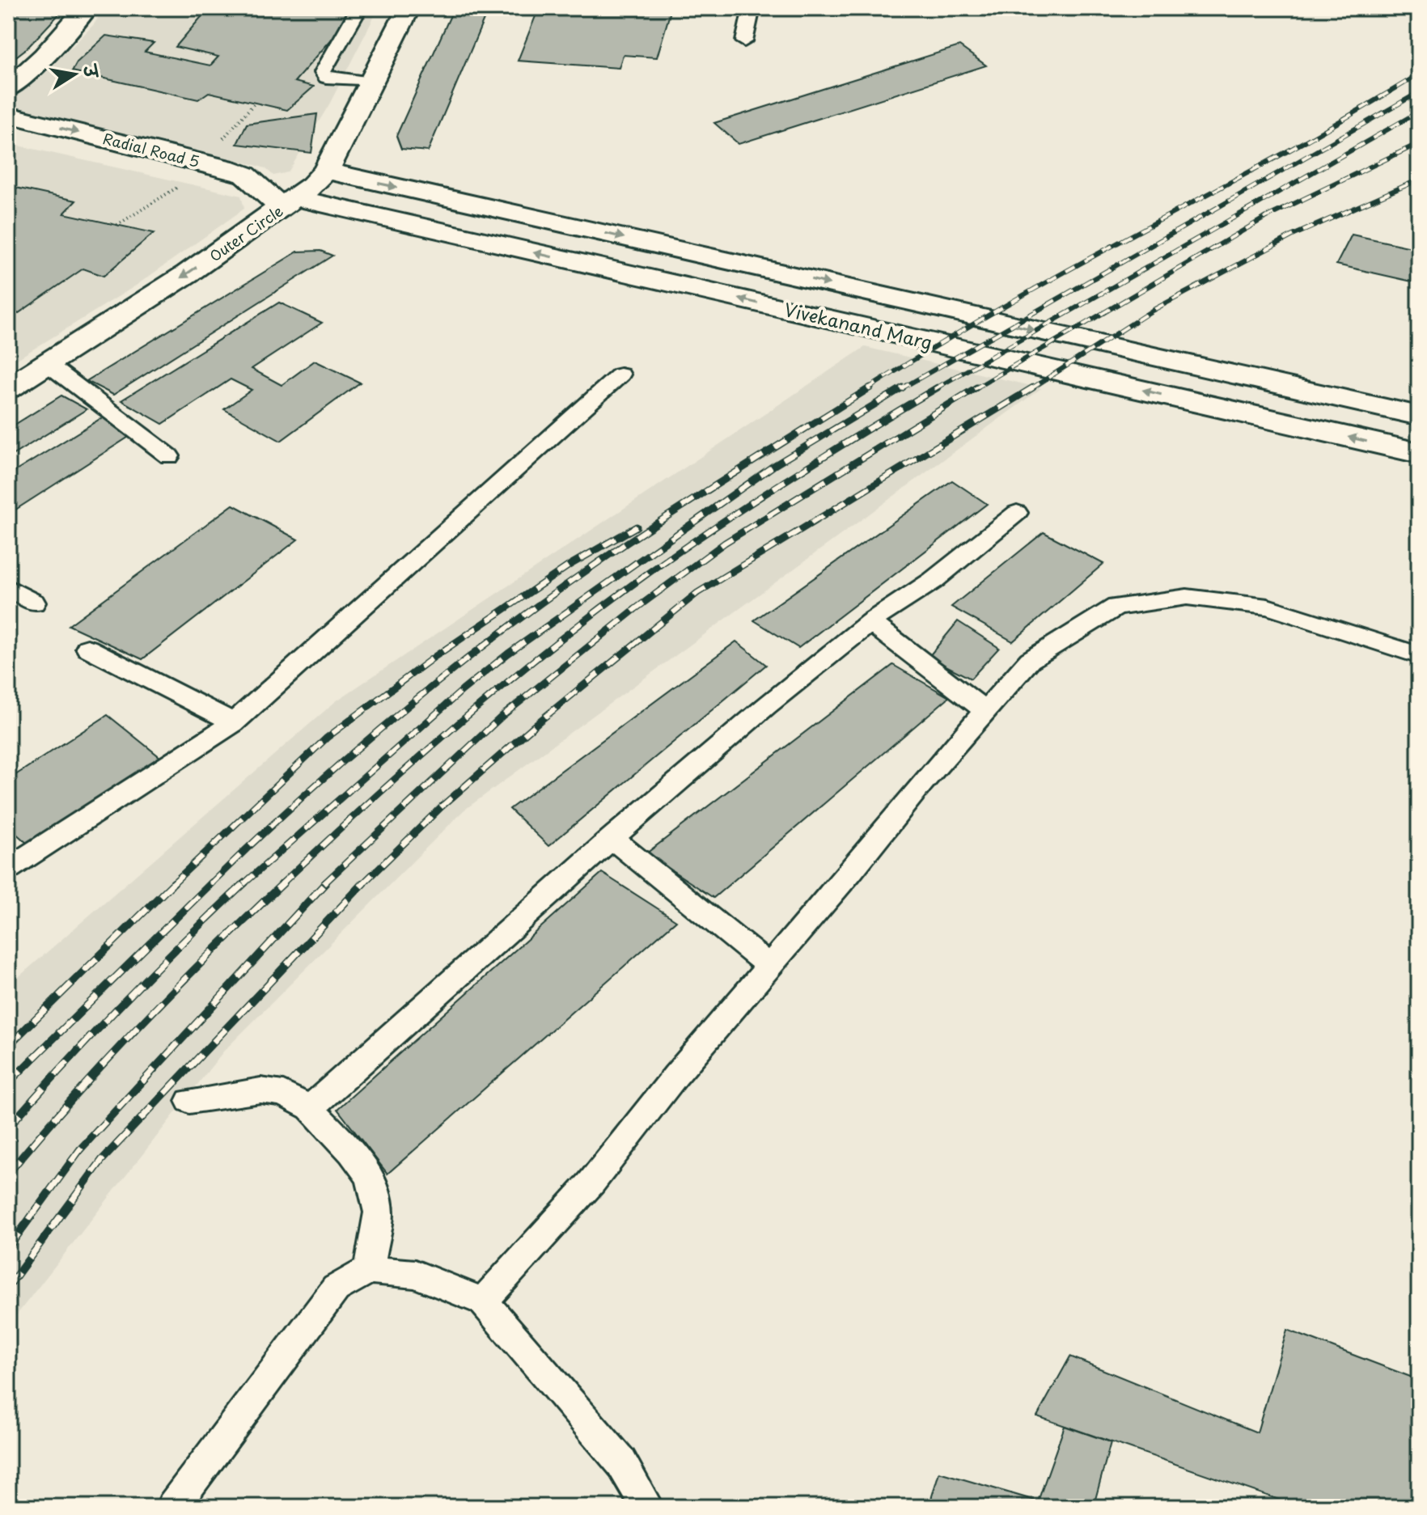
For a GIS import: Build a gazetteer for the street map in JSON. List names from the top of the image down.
{
  "streets": {
    "main road": ["Radial Road 5", "Outer Circle", "Vivekanand Marg"]
  },
  "crossings": [
    ["Radial Road 5", "Outer Circle"],
    ["Radial Road 5", "Vivekanand Marg"],
    ["Outer Circle", "Vivekanand Marg"]
  ],
  "one_way": ["Radial Road 5"],
  "north": "right"
}
